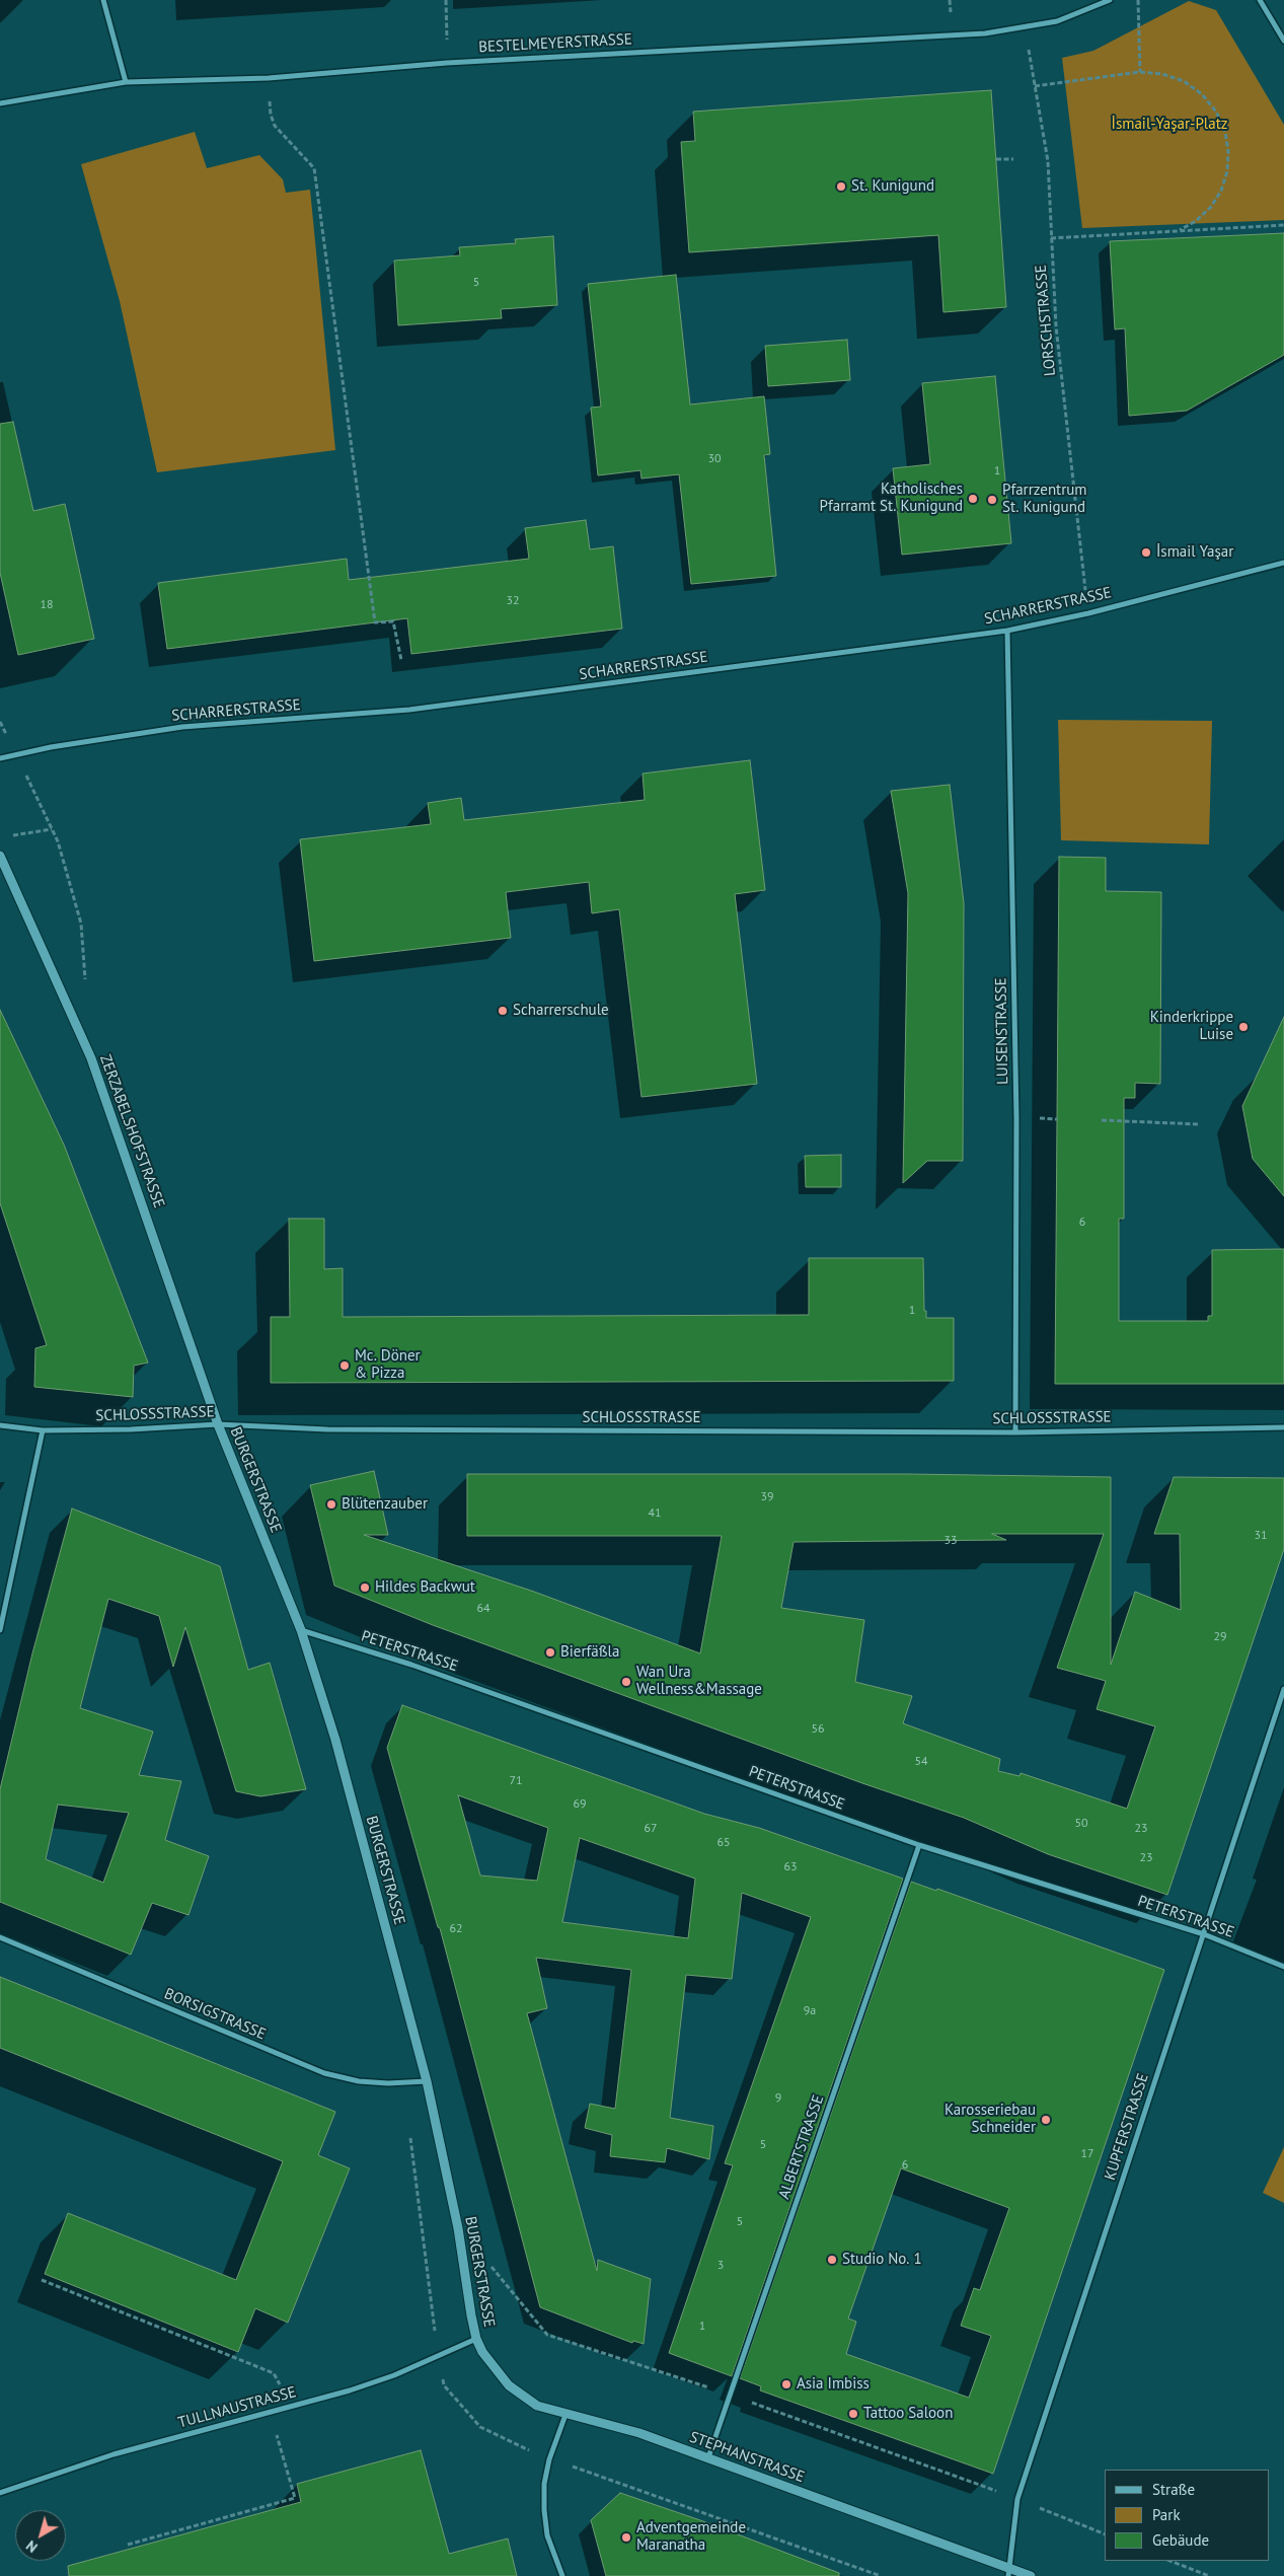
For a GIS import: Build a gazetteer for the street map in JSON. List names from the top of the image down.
{
  "streets": {
    "street": [
      "BESTELMEYERSTRASSE",
      "SCHARRERSTRASSE",
      "LUISENSTRASSE",
      "ZERZABELSHOFSTRASSE",
      "SCHLOSSSTRASSE",
      "BURGERSTRASSE",
      "PETERSTRASSE",
      "BORSIGSTRASSE",
      "KUPFERSTRASSE",
      "ALBERTSTRASSE",
      "TULLNAUSTRASSE",
      "STEPHANSTRASSE"
    ],
    "path": ["LORSCHSTRASSE"]
  },
  "crossings": [
    ["BESTELMEYERSTRASSE", "LORSCHSTRASSE"],
    ["LORSCHSTRASSE", "SCHARRERSTRASSE"],
    ["SCHARRERSTRASSE", "LUISENSTRASSE"],
    ["LUISENSTRASSE", "SCHLOSSSTRASSE"],
    ["ZERZABELSHOFSTRASSE", "SCHLOSSSTRASSE"],
    ["ZERZABELSHOFSTRASSE", "BURGERSTRASSE"],
    ["SCHLOSSSTRASSE", "BURGERSTRASSE"],
    ["BURGERSTRASSE", "PETERSTRASSE"],
    ["BURGERSTRASSE", "BORSIGSTRASSE"],
    ["BURGERSTRASSE", "TULLNAUSTRASSE"],
    ["BURGERSTRASSE", "STEPHANSTRASSE"],
    ["PETERSTRASSE", "KUPFERSTRASSE"],
    ["PETERSTRASSE", "ALBERTSTRASSE"],
    ["KUPFERSTRASSE", "STEPHANSTRASSE"],
    ["ALBERTSTRASSE", "STEPHANSTRASSE"],
    ["TULLNAUSTRASSE", "STEPHANSTRASSE"]
  ],
  "parks": ["İsmail-Yaşar-Platz"],
  "places": [
    "St. Kunigund",
    "Katholisches Pfarramt St. Kunigund",
    "Pfarrzentrum St. Kunigund",
    "İsmail Yaşar",
    "Scharrerschule",
    "Kinderkrippe Luise",
    "Mc. Döner & Pizza",
    "Blütenzauber",
    "Hildes Backwut",
    "Bierfäßla",
    "Wan Ura Wellness&Massage",
    "Karosseriebau Schneider",
    "Studio No. 1",
    "Asia Imbiss",
    "Tattoo Saloon",
    "Adventgemeinde Maranatha"
  ],
  "house_numbers": [
    "5",
    "30",
    "1",
    "32",
    "18",
    "6",
    "1",
    "39",
    "41",
    "31",
    "33",
    "64",
    "29",
    "56",
    "54",
    "71",
    "69",
    "50",
    "67",
    "23",
    "65",
    "23",
    "63",
    "62",
    "9a",
    "9",
    "5",
    "17",
    "6",
    "5",
    "3",
    "1"
  ],
  "legend": ["Straße", "Park", "Gebäude"],
  "north": "bottom left"
}
